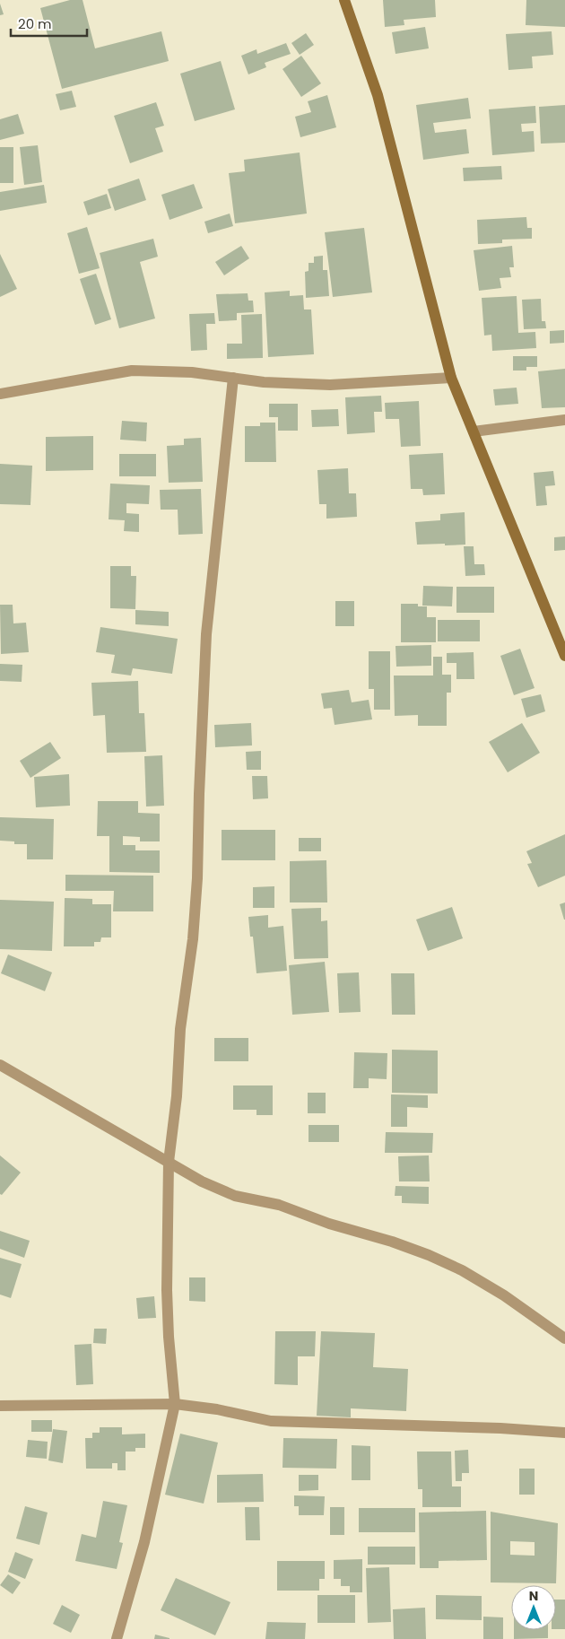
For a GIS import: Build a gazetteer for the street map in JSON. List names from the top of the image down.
{
  "scale_bar": "20 m",
  "north": "top"
}
